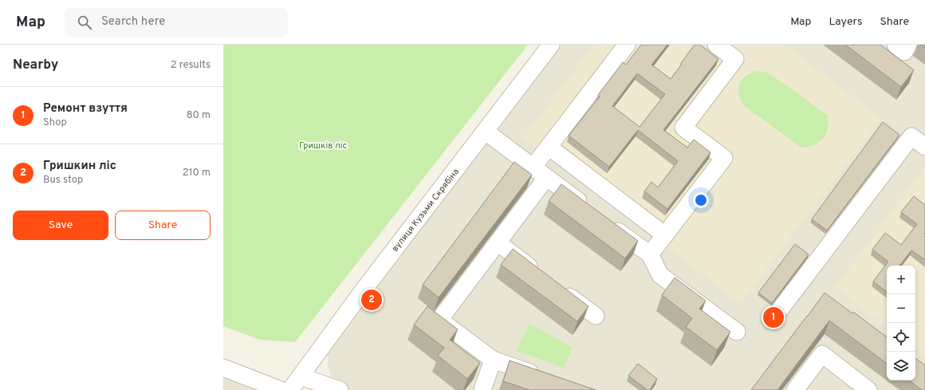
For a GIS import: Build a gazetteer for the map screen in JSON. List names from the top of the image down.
{
  "streets": {
    "street": ["вулиця Кузьми Скрябіна"]
  },
  "parks": ["Гришків ліс"],
  "page": {
    "header": "Map",
    "search": "Search here",
    "nav": ["Map", "Layers", "Share"],
    "heading": ["Nearby", "2 results"],
    "list": [
      {
        "mark": "1",
        "name": "Ремонт взуття",
        "note": "Shop",
        "value": "80 m"
      },
      {
        "mark": "2",
        "name": "Гришкин ліс",
        "note": "Bus stop",
        "value": "210 m"
      }
    ],
    "buttons": ["Save", "Share"],
    "map_buttons": ["+", "−"],
    "pins": ["2", "1"]
  }
}
